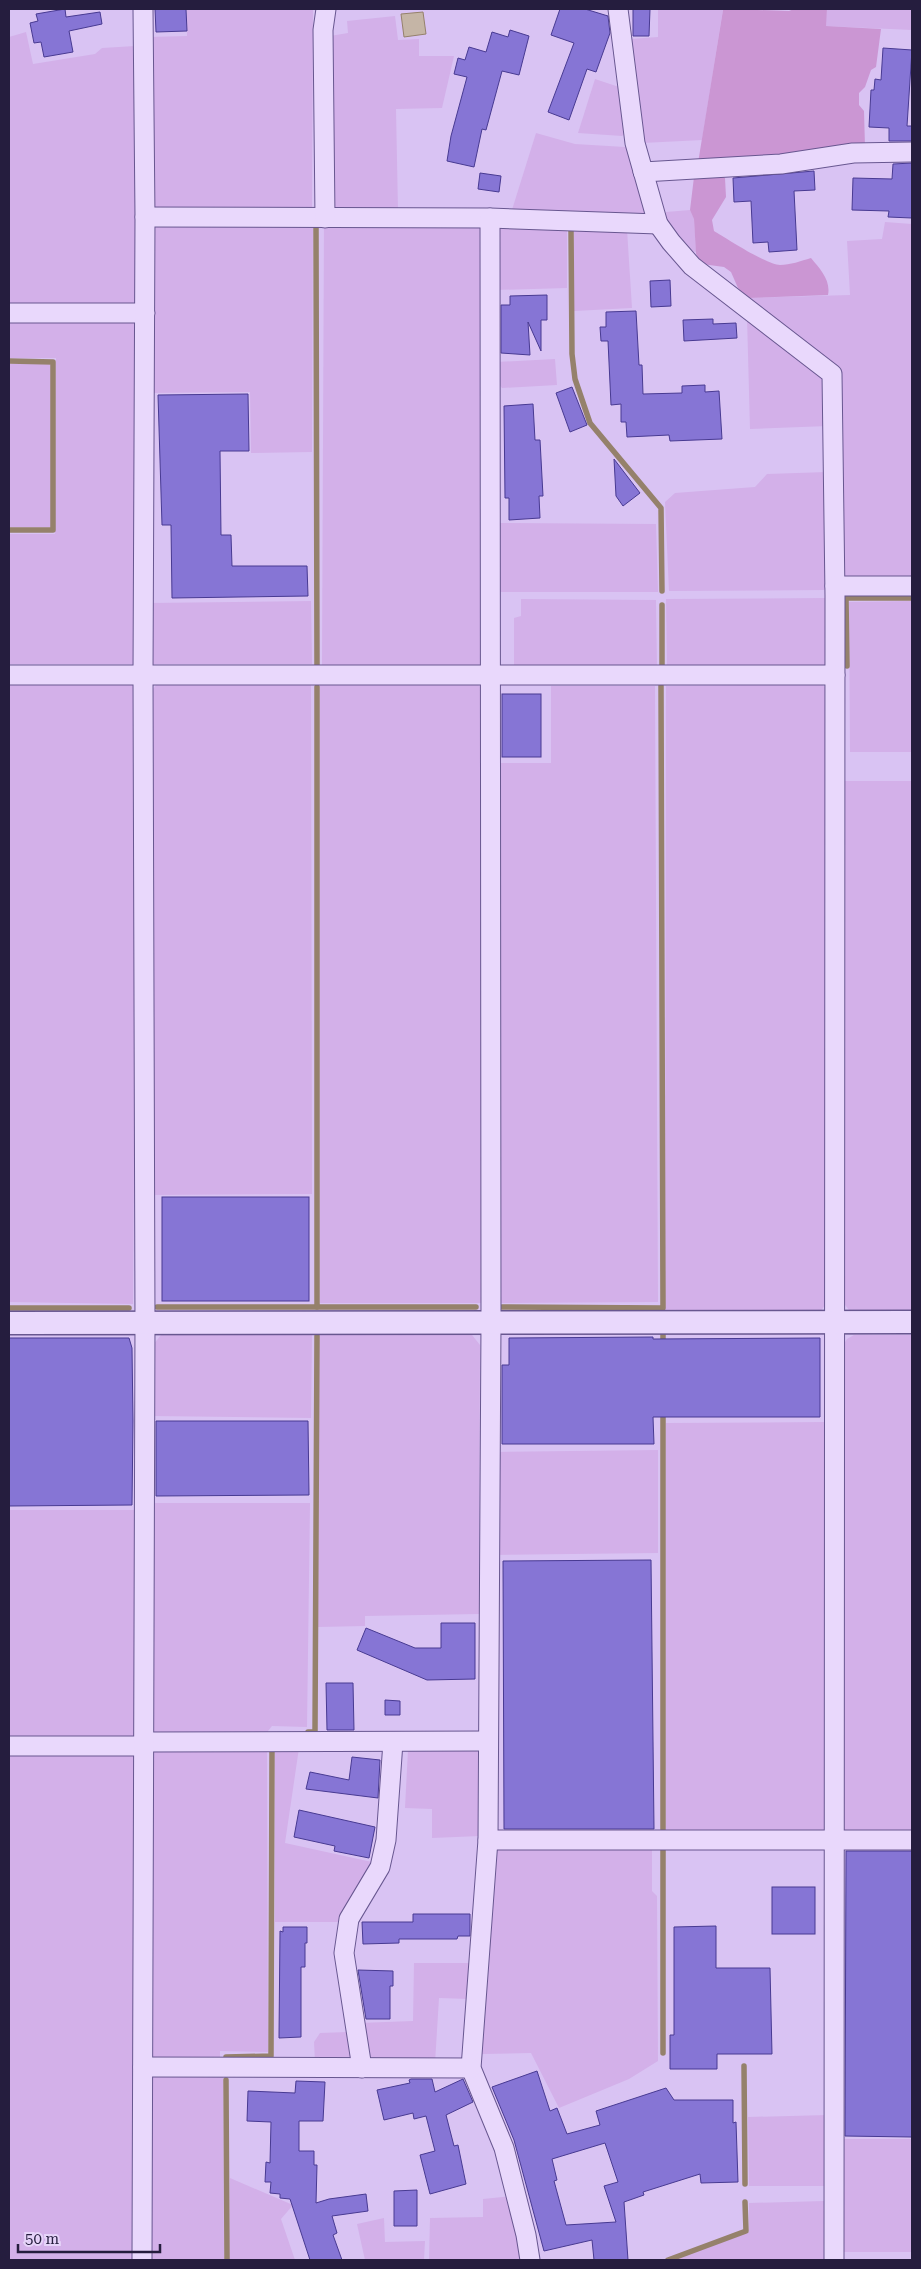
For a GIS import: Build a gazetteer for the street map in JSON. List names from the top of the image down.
{
  "scale_bar": "50 m"
}
